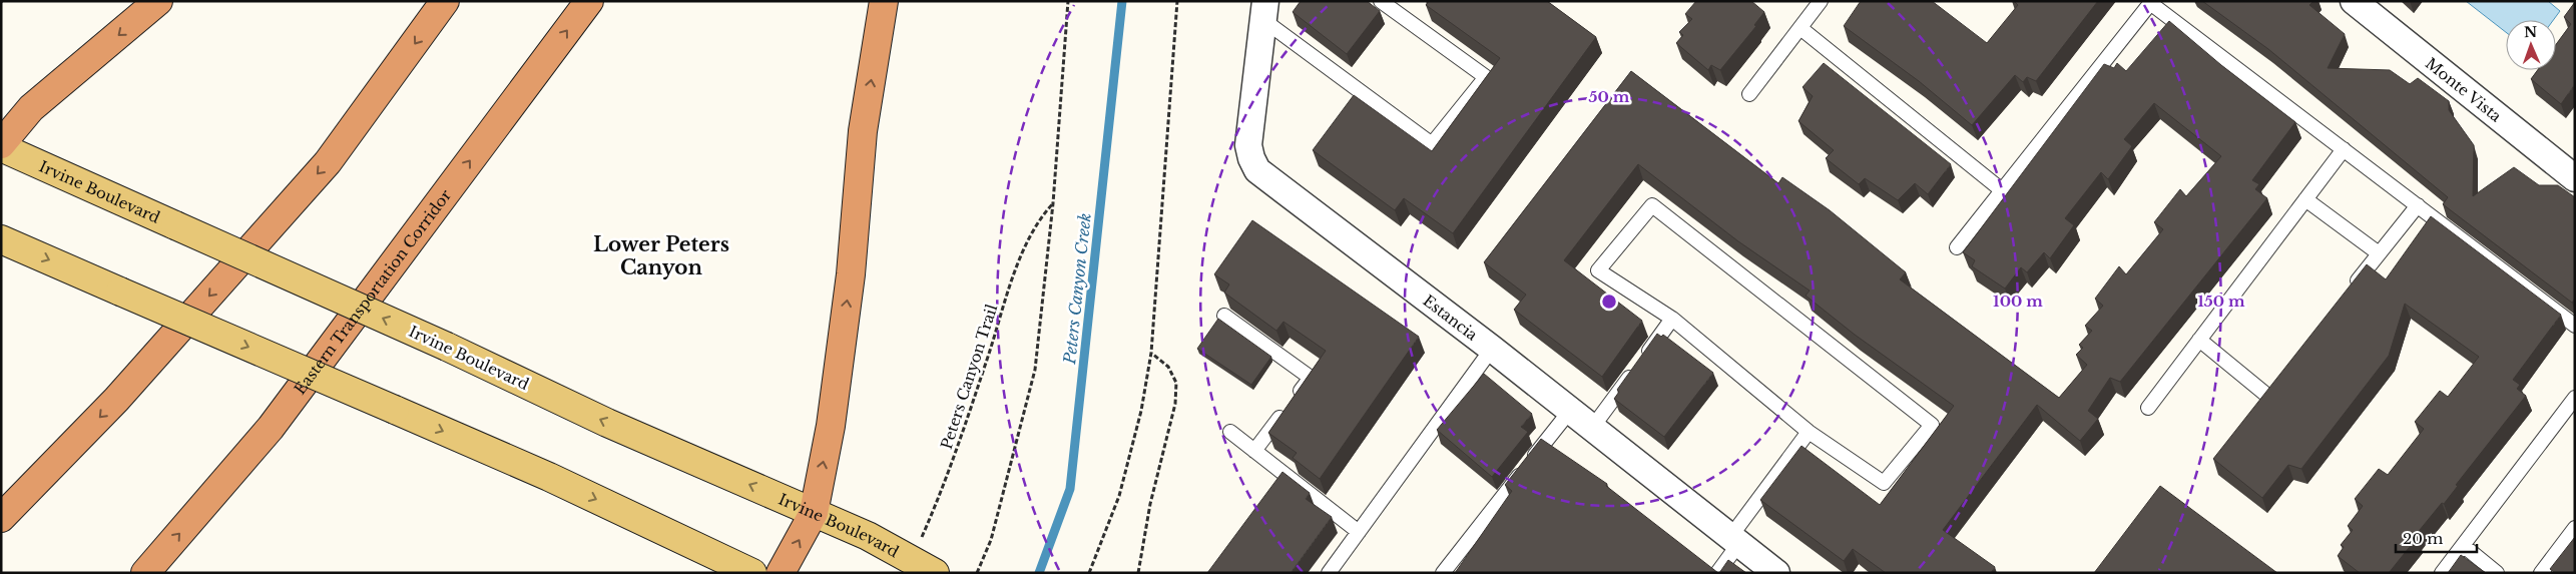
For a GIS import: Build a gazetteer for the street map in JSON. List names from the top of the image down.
{
  "streets": {
    "highway": ["Eastern Transportation Corridor"],
    "main road": ["Irvine Boulevard"],
    "street": ["Monte Vista", "Estancia"],
    "path": ["Peters Canyon Trail"]
  },
  "crossings": [
    ["Irvine Boulevard", "Peters Canyon Trail"]
  ],
  "districts": ["Lower Peters Canyon"],
  "water": ["Peters Canyon Creek"],
  "scale_bar": "20 m",
  "north": "top",
  "rings": ["50 m", "100 m", "150 m"]
}
